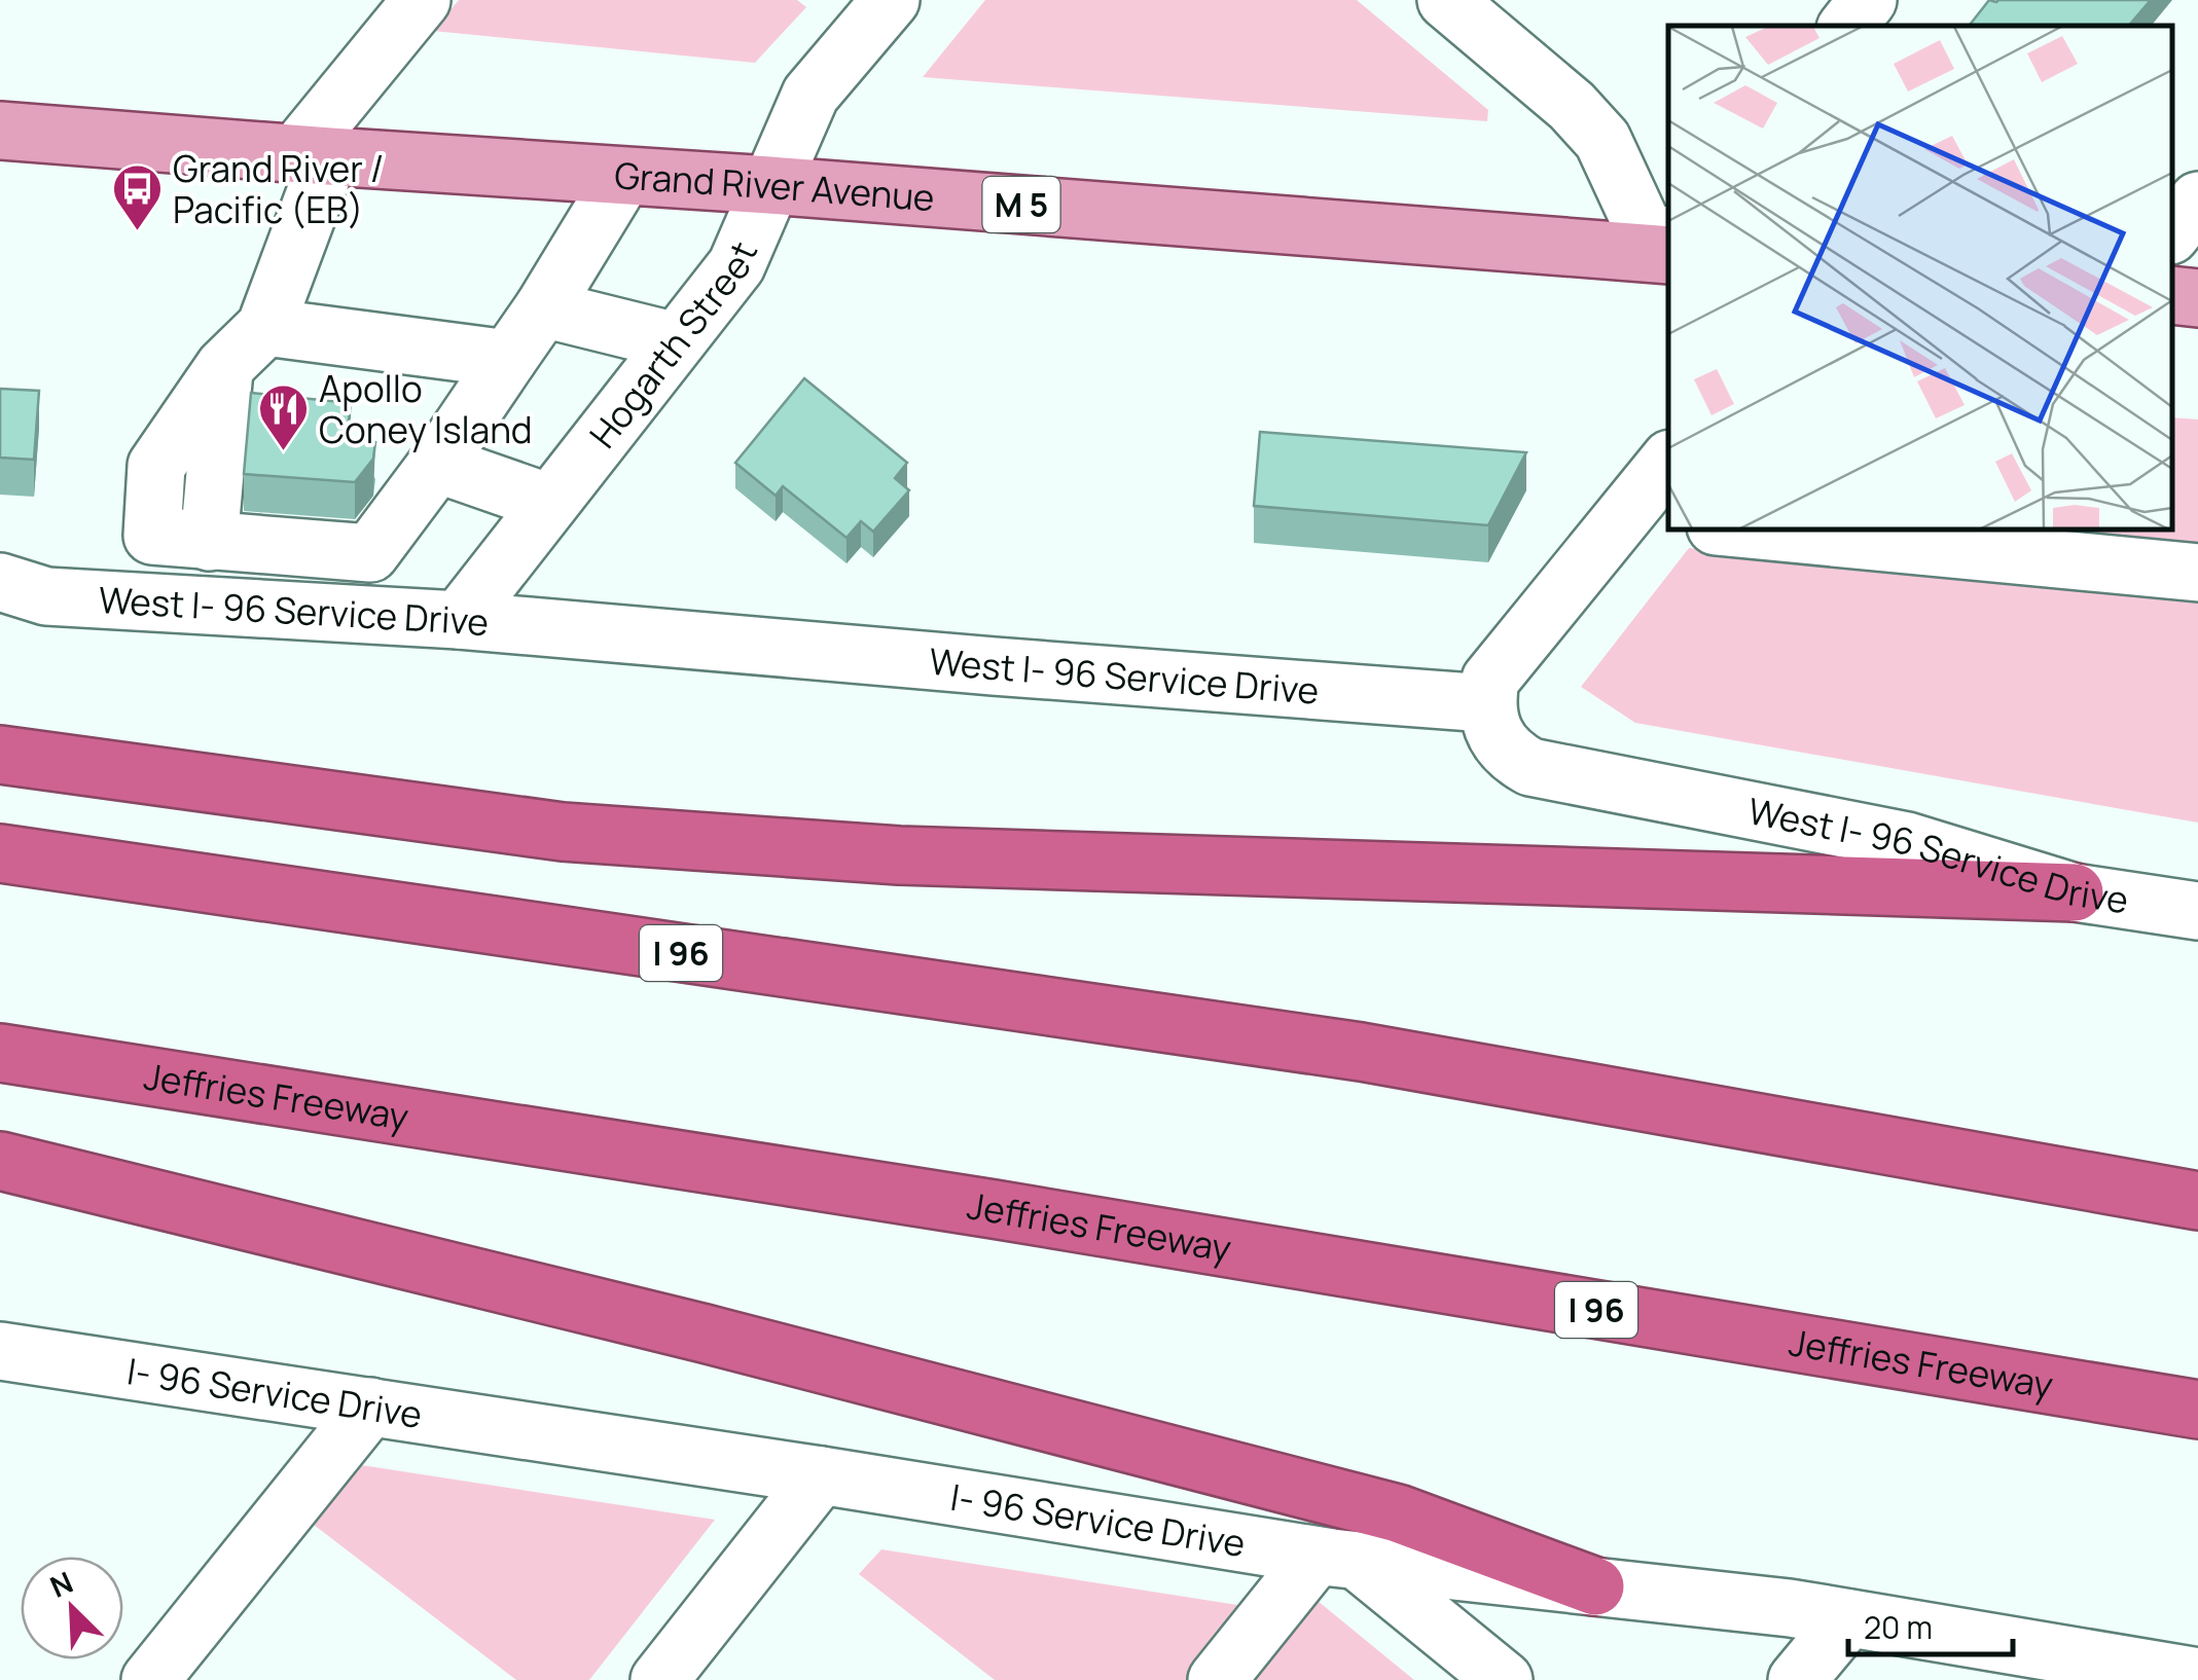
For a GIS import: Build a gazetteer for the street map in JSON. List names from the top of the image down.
{
  "streets": {
    "highway": ["I 96", "Jeffries Freeway"],
    "main road": ["Grand River Avenue", "M 5"],
    "street": ["Hogarth Street", "West I- 96 Service Drive", "I- 96 Service Drive"]
  },
  "crossings": [
    ["Grand River Avenue", "Hogarth Street"],
    ["Hogarth Street", "West I- 96 Service Drive"]
  ],
  "places": {
    "bus stop": ["Grand River / Pacific (EB)"],
    "restaurant": ["Apollo Coney Island"]
  },
  "scale_bar": "20 m",
  "north": "top left"
}
